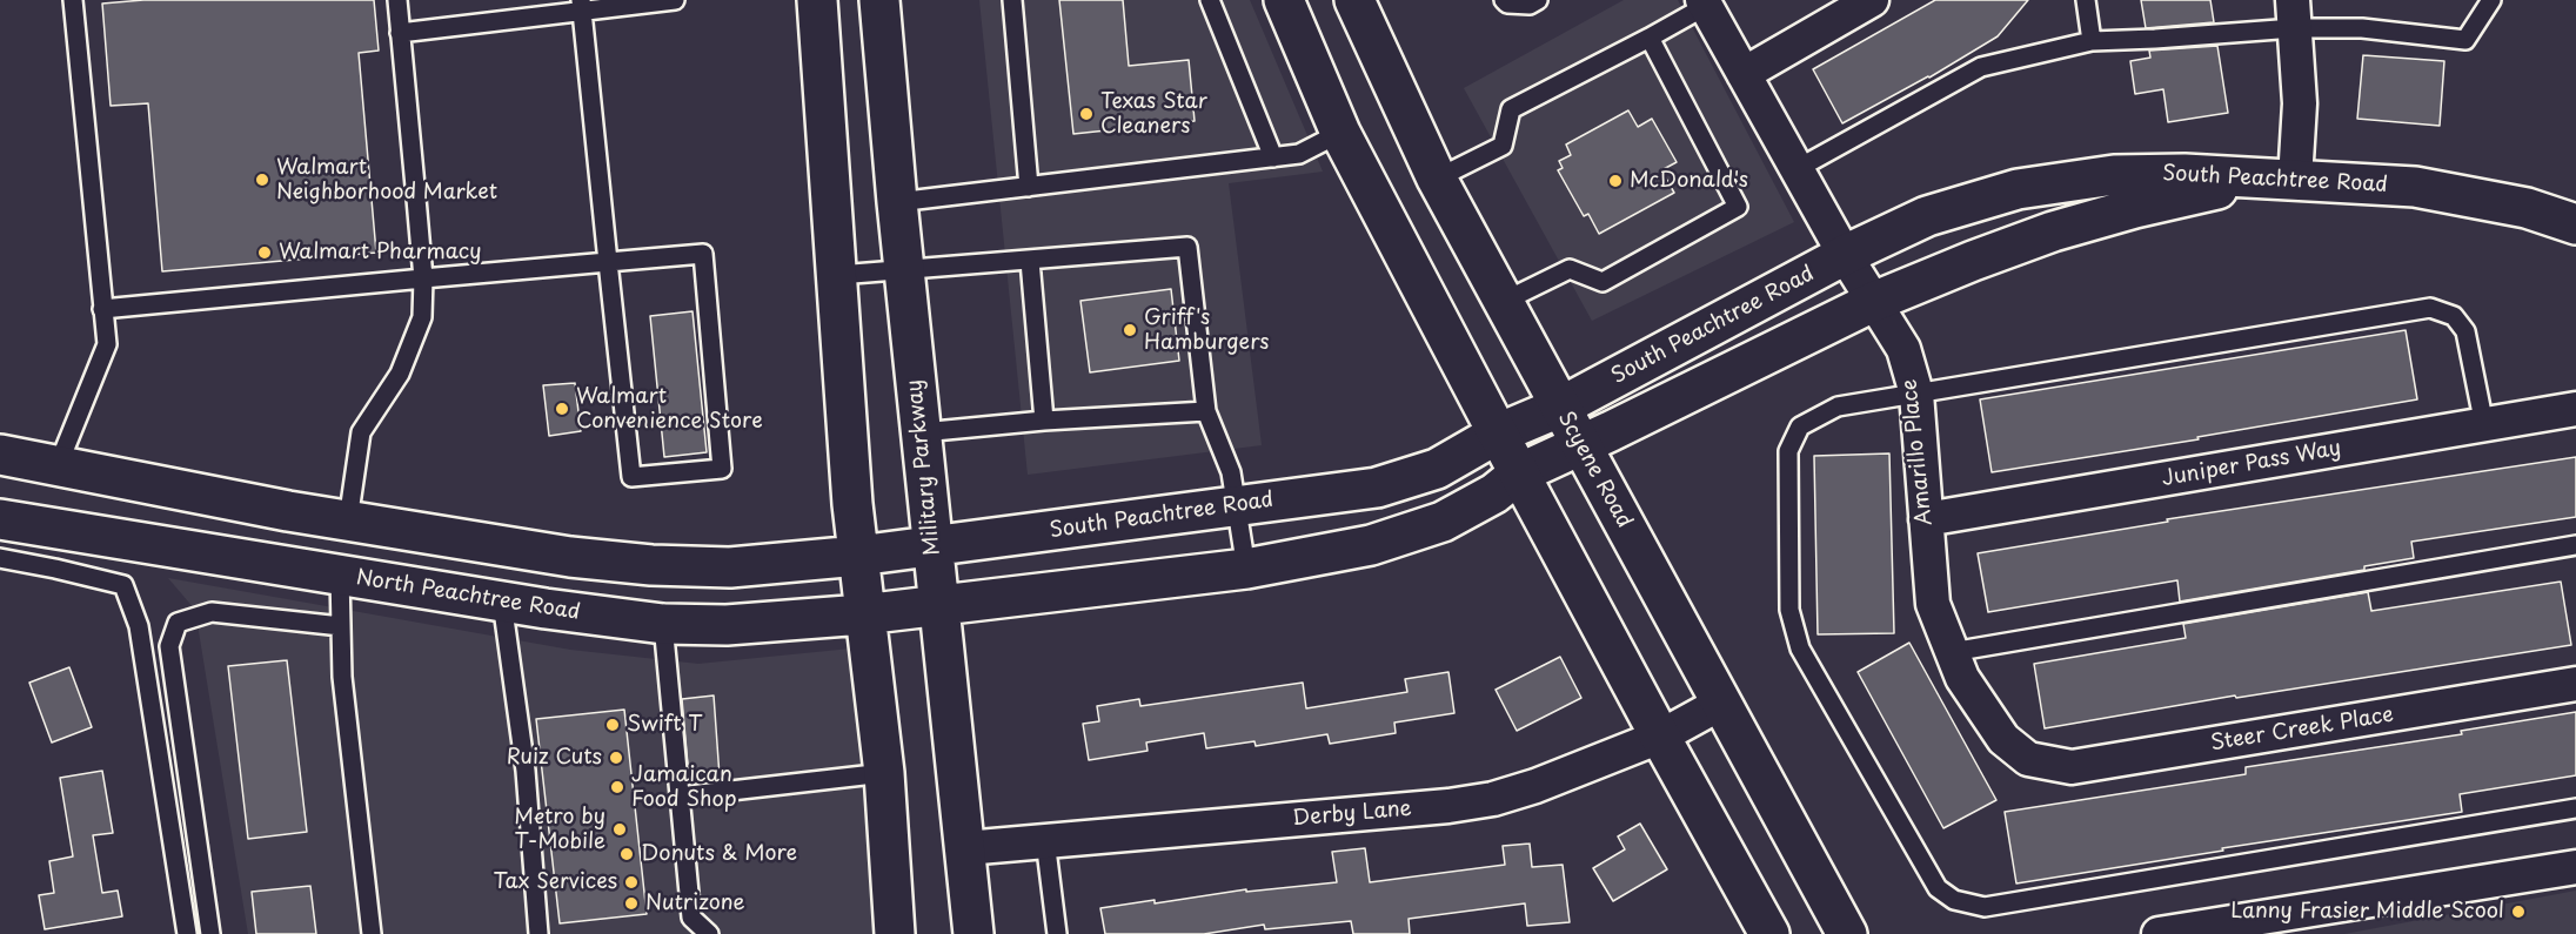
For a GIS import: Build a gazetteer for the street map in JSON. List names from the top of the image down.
{
  "streets": {
    "main road": [
      "South Peachtree Road",
      "Military Parkway",
      "Scyene Road",
      "North Peachtree Road"
    ],
    "street": [
      "Amarillo Place",
      "Juniper Pass Way",
      "Steer Creek Place",
      "Derby Lane"
    ]
  },
  "crossings": [
    ["South Peachtree Road", "Amarillo Place"],
    ["South Peachtree Road", "Military Parkway"],
    ["South Peachtree Road", "Scyene Road"],
    ["Amarillo Place", "Juniper Pass Way"],
    ["Amarillo Place", "Steer Creek Place"],
    ["Military Parkway", "North Peachtree Road"],
    ["Military Parkway", "Derby Lane"],
    ["Scyene Road", "Derby Lane"]
  ],
  "places": [
    "Texas Star Cleaners",
    "Walmart Neighborhood Market",
    "McDonald's",
    "Walmart Pharmacy",
    "Griff's Hamburgers",
    "Walmart Convenience Store",
    "Swift T",
    "Ruiz Cuts",
    "Jamaican Food Shop",
    "Metro by T-Mobile",
    "Donuts & More",
    "Tax Services",
    "Nutrizone",
    "Lanny Frasier Middle Scool"
  ]
}
